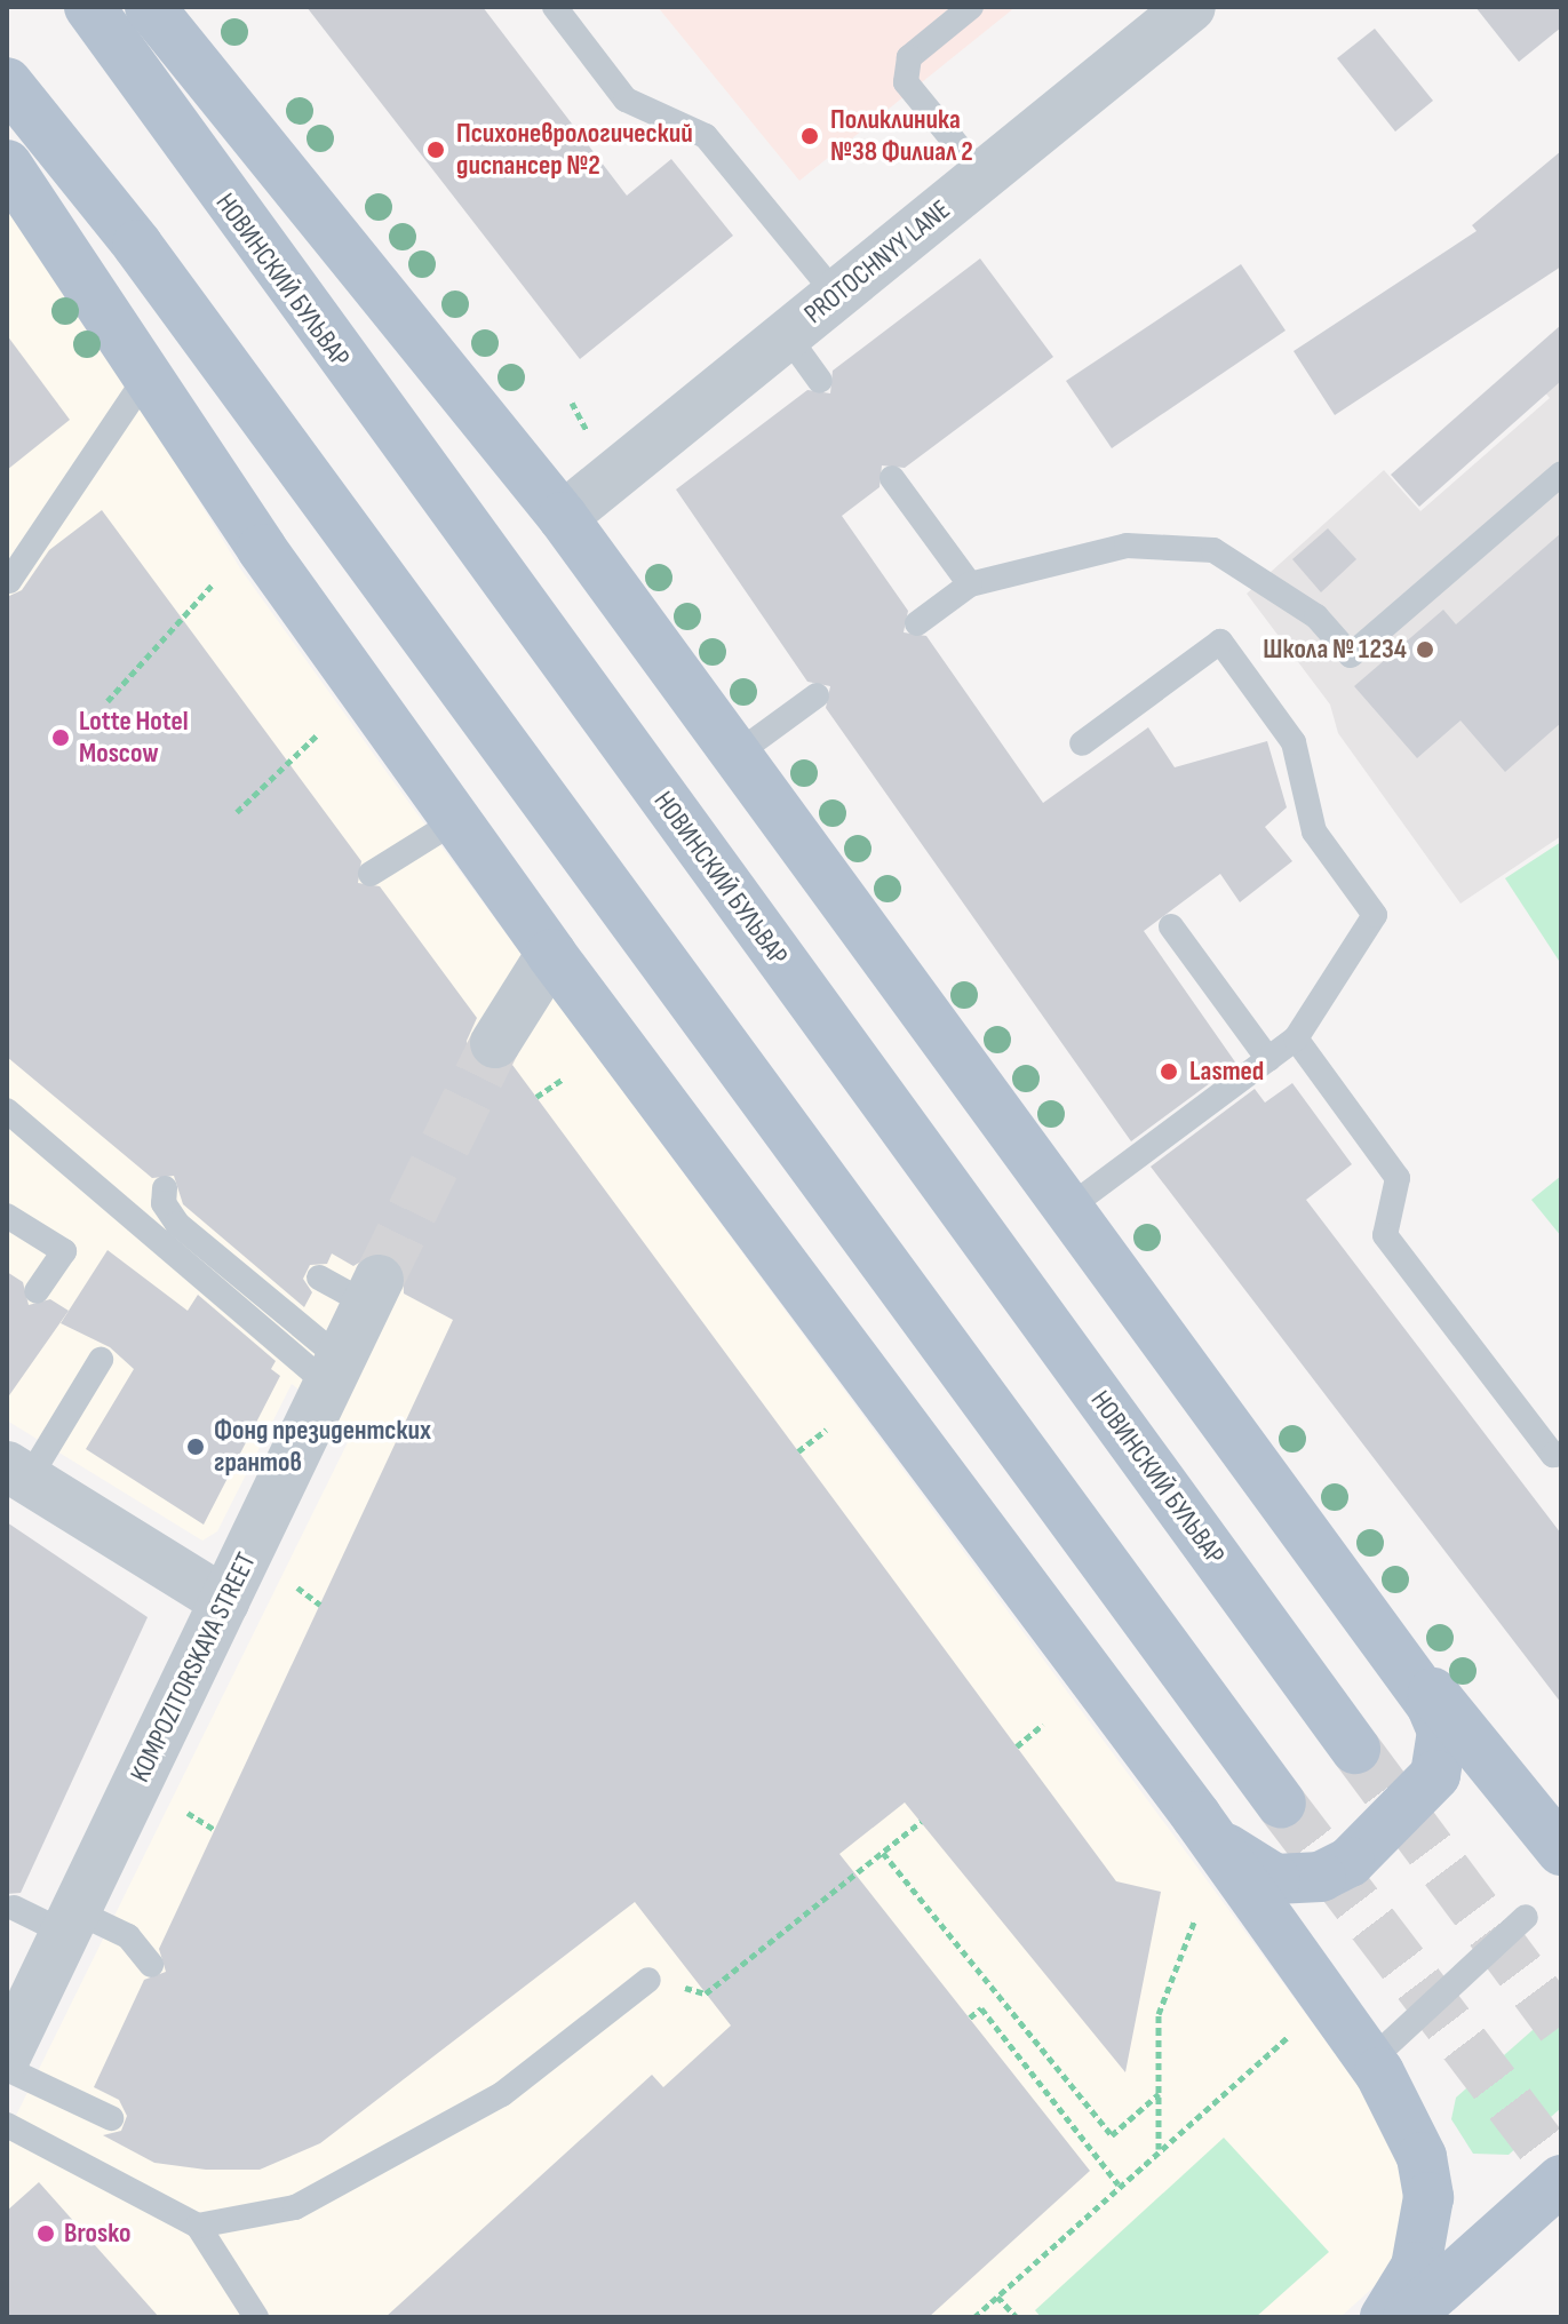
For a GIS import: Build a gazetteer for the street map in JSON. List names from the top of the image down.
{
  "streets": {
    "main road": ["НОВИНСКИЙ БУЛЬВАР"],
    "street": ["PROTOCHNYY LANE", "KOMPOZITORSKAYA STREET"]
  },
  "places": [
    "Поликлиника №38 Филиал 2",
    "Психоневрологический диспансер №2",
    "Школа № 1234",
    "Lotte Hotel Moscow",
    "Lasmed",
    "Фонд президентских грантов",
    "Brosko"
  ]
}
